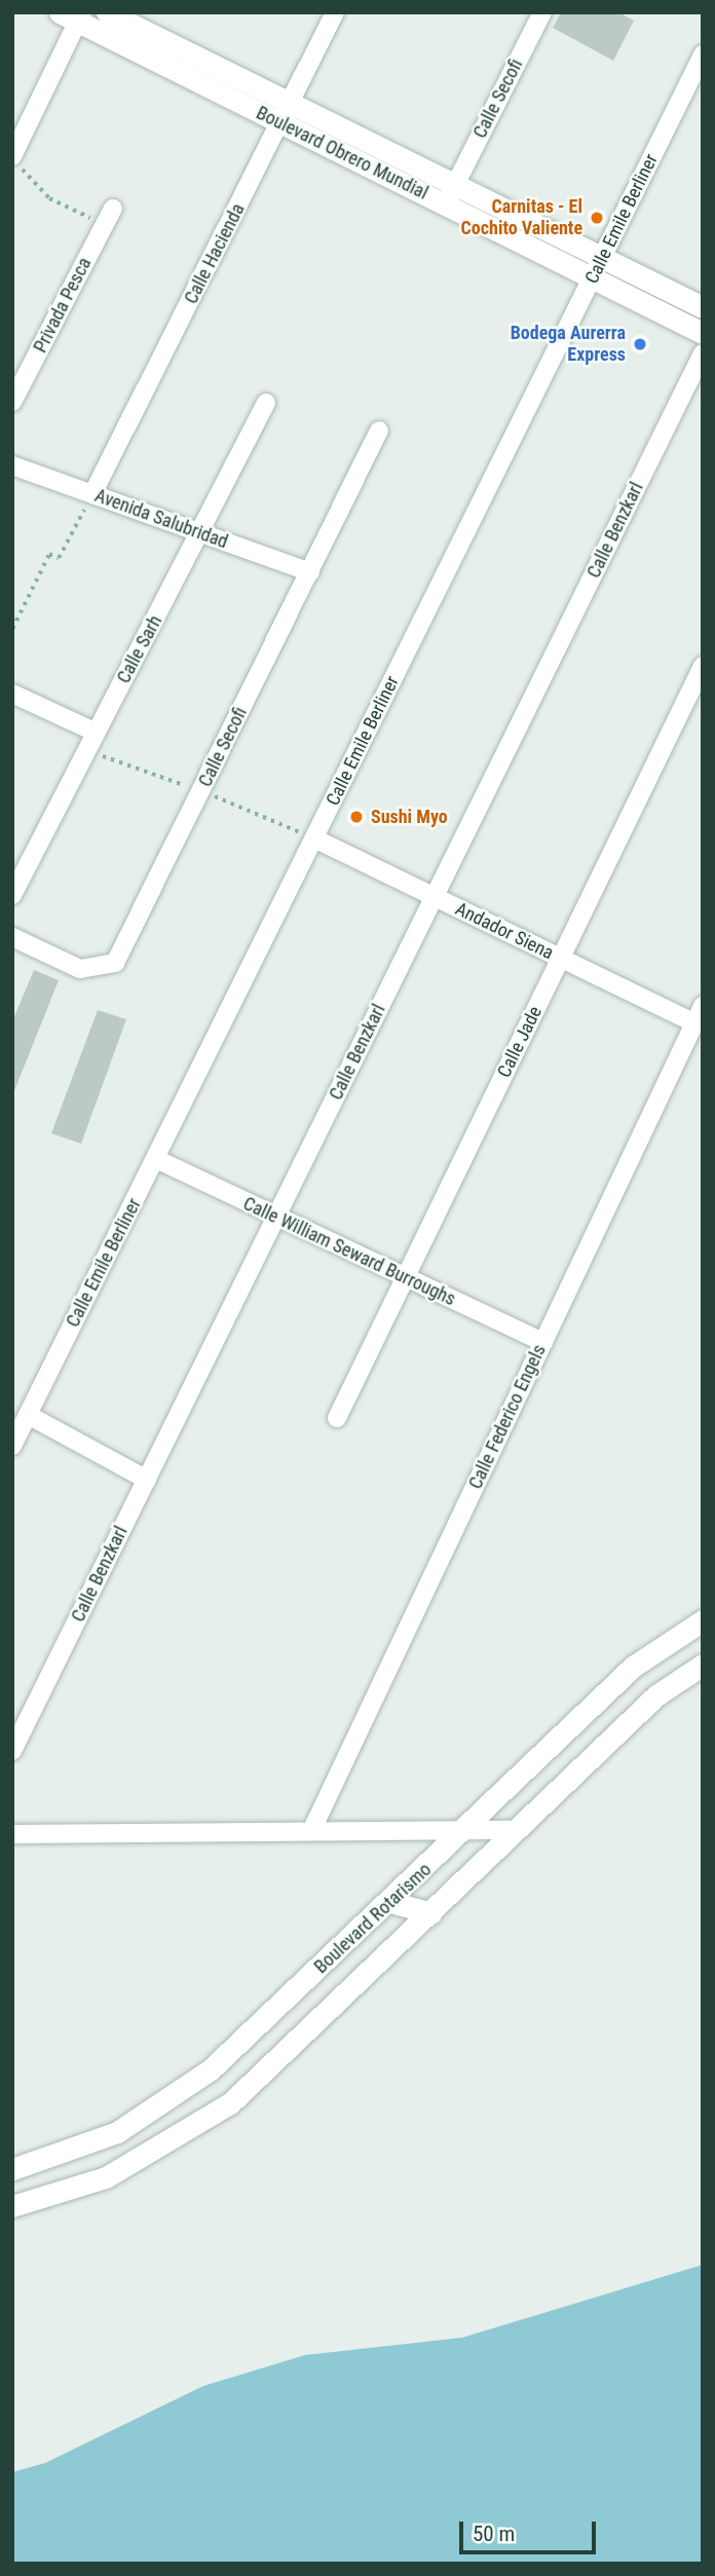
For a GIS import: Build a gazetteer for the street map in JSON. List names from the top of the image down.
{
  "streets": {
    "street": [
      "Calle Secofi",
      "Boulevard Obrero Mundial",
      "Calle Emile Berliner",
      "Calle Hacienda",
      "Privada Pesca",
      "Avenida Salubridad",
      "Calle Benzkarl",
      "Calle Sarh",
      "Andador Siena",
      "Calle Jade",
      "Calle William Seward Burroughs",
      "Calle Federico Engels",
      "Boulevard Rotarismo"
    ]
  },
  "crossings": [
    ["Calle Secofi", "Boulevard Obrero Mundial"],
    ["Calle Secofi", "Avenida Salubridad"],
    ["Boulevard Obrero Mundial", "Calle Emile Berliner"],
    ["Boulevard Obrero Mundial", "Calle Hacienda"],
    ["Calle Emile Berliner", "Andador Siena"],
    ["Calle Emile Berliner", "Calle William Seward Burroughs"],
    ["Calle Hacienda", "Avenida Salubridad"],
    ["Avenida Salubridad", "Calle Sarh"],
    ["Calle Benzkarl", "Andador Siena"],
    ["Calle Benzkarl", "Calle William Seward Burroughs"],
    ["Andador Siena", "Calle Jade"],
    ["Andador Siena", "Calle Federico Engels"],
    ["Calle Jade", "Calle William Seward Burroughs"],
    ["Calle William Seward Burroughs", "Calle Federico Engels"]
  ],
  "places": ["Carnitas - El Cochito Valiente", "Bodega Aurerra Express", "Sushi Myo"],
  "scale_bar": "50 m"
}
